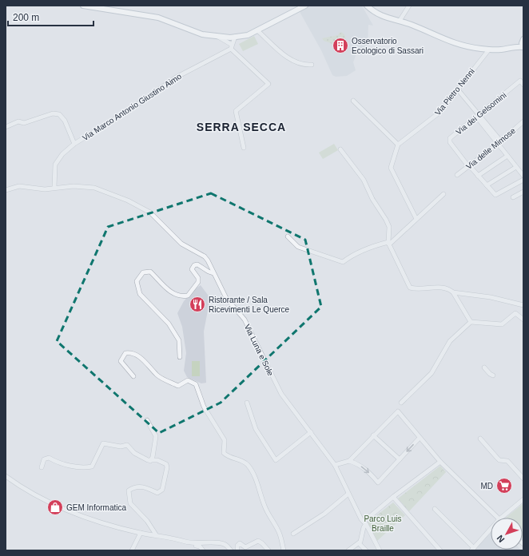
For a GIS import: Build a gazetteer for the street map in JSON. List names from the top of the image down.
{
  "streets": {
    "street": [
      "Via Pietro Nenni",
      "Via Marco Antonio Giustino Aimo",
      "Via dei Gelsomini",
      "Via delle Mimose",
      "Via Luna e Sole"
    ]
  },
  "crossings": [
    ["Via Marco Antonio Giustino Aimo", "Via Luna e Sole"],
    ["Via dei Gelsomini", "Via delle Mimose"]
  ],
  "districts": ["SERRA SECCA"],
  "parks": ["Parco Luis Braille"],
  "places": {
    "building": ["Osservatorio Ecologico di Sassari"],
    "restaurant": ["Ristorante / Sala Ricevimenti Le Querce"],
    "supermarket": ["MD"],
    "shop": ["GEM Informatica"]
  },
  "scale_bar": "200 m",
  "north": "bottom left"
}
